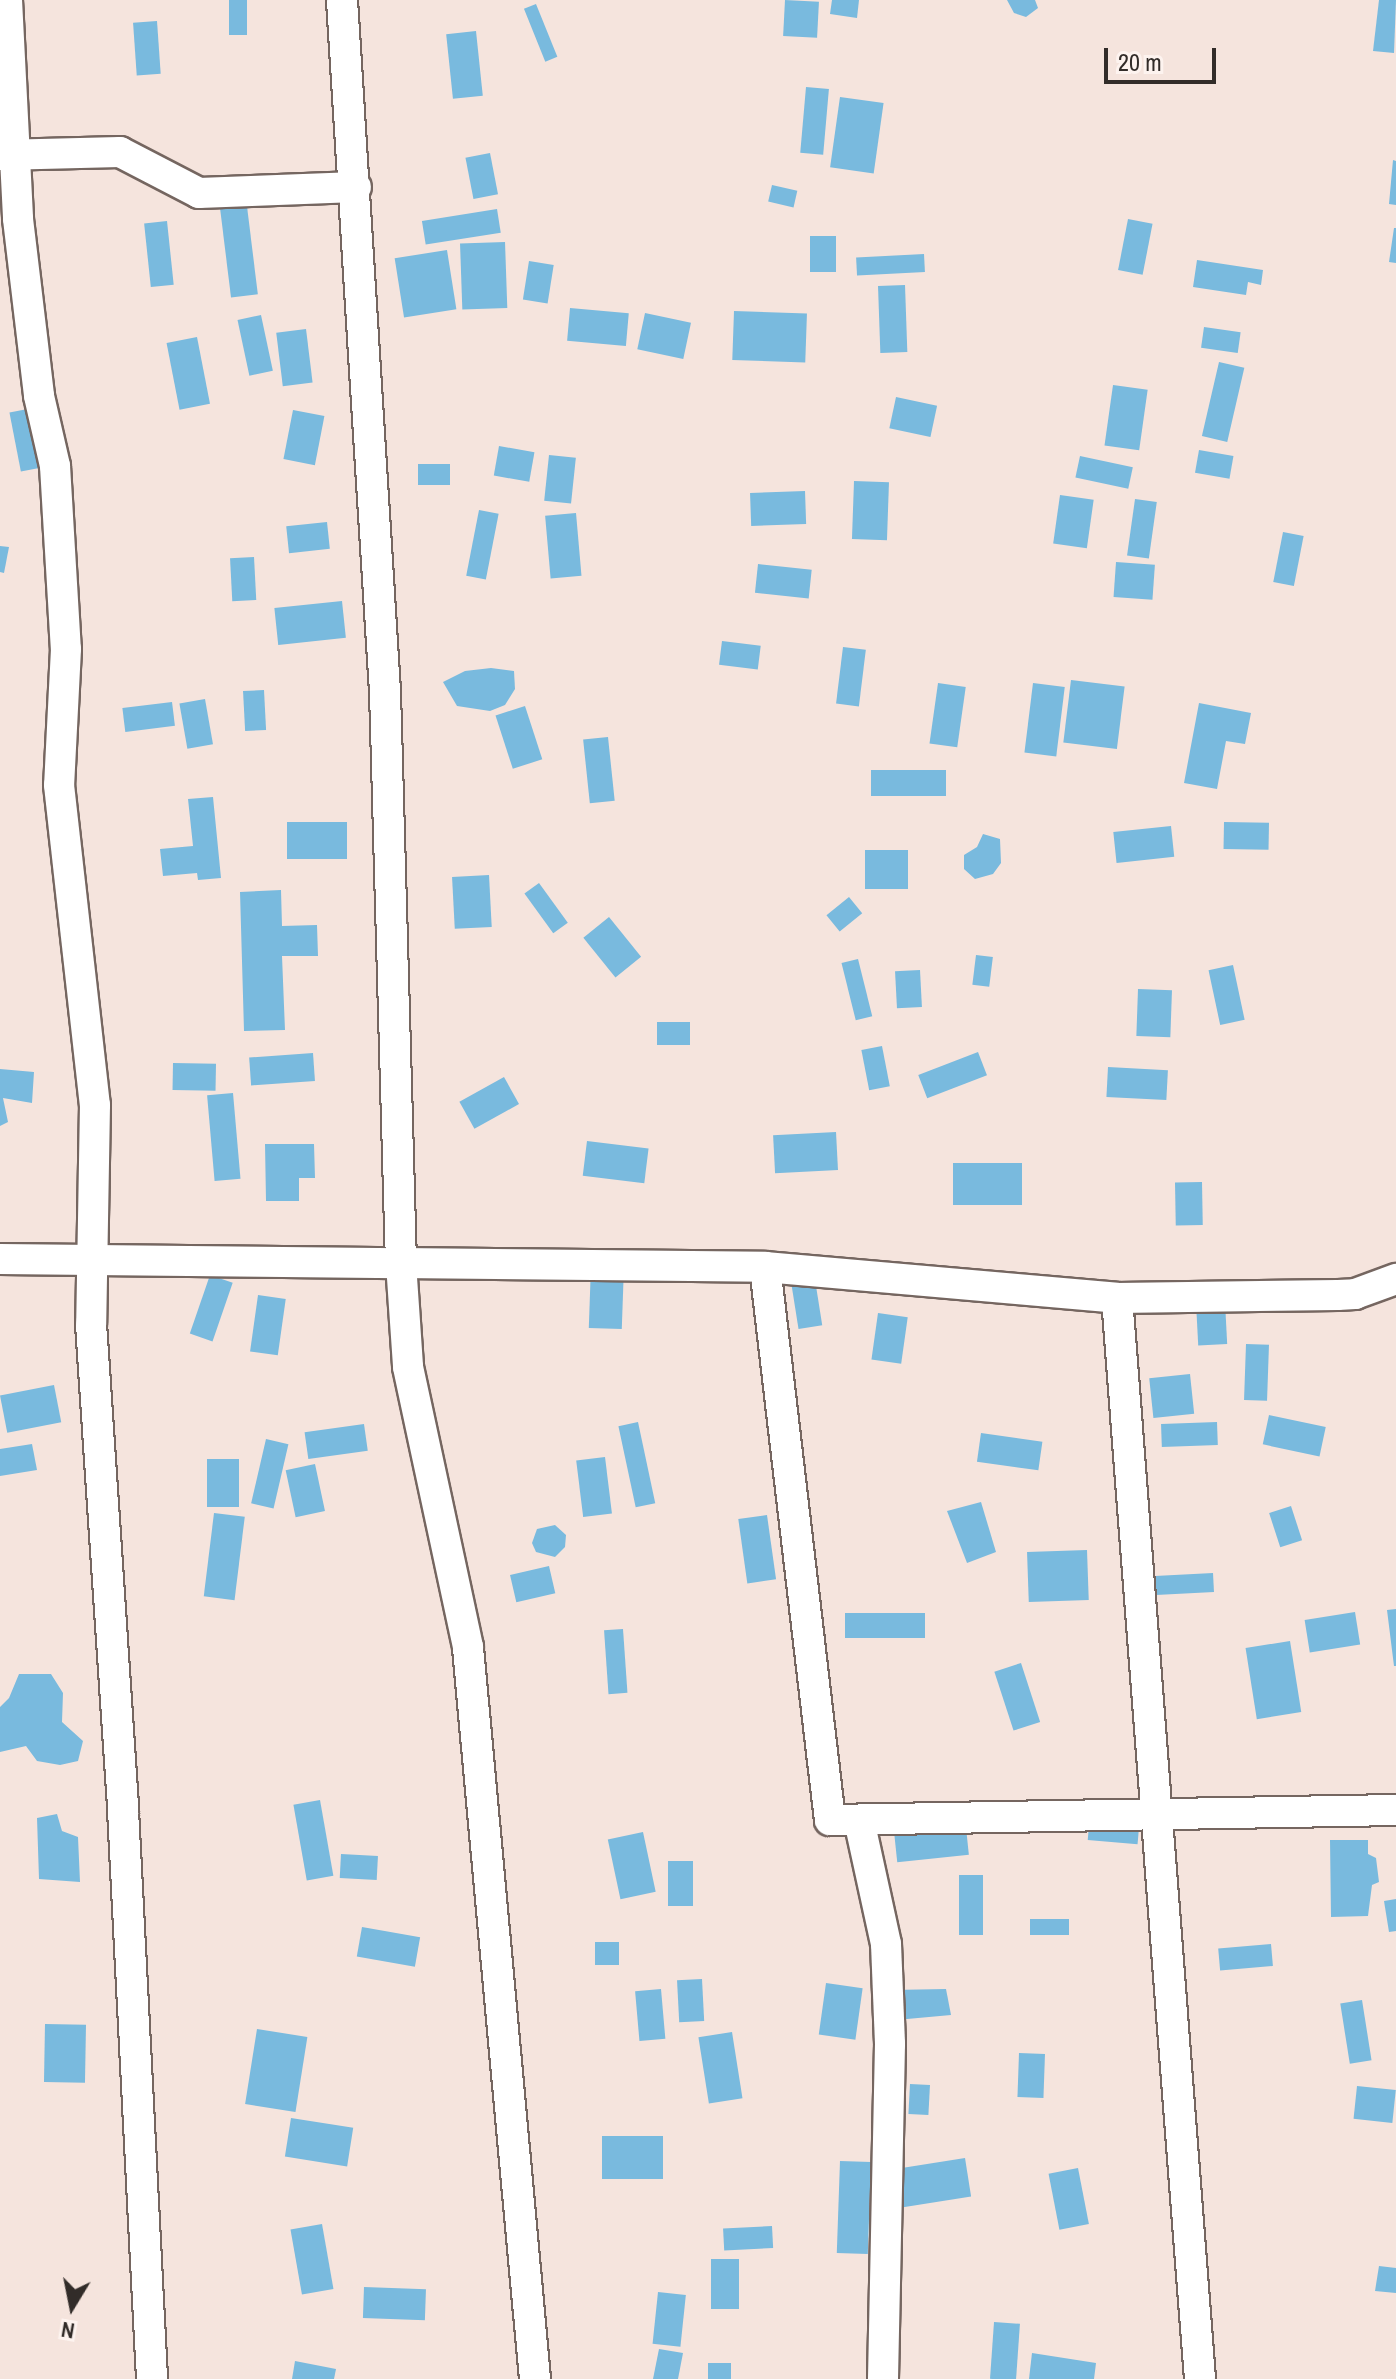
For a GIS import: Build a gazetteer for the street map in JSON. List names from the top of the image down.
{
  "scale_bar": "20 m",
  "north": "bottom"
}
